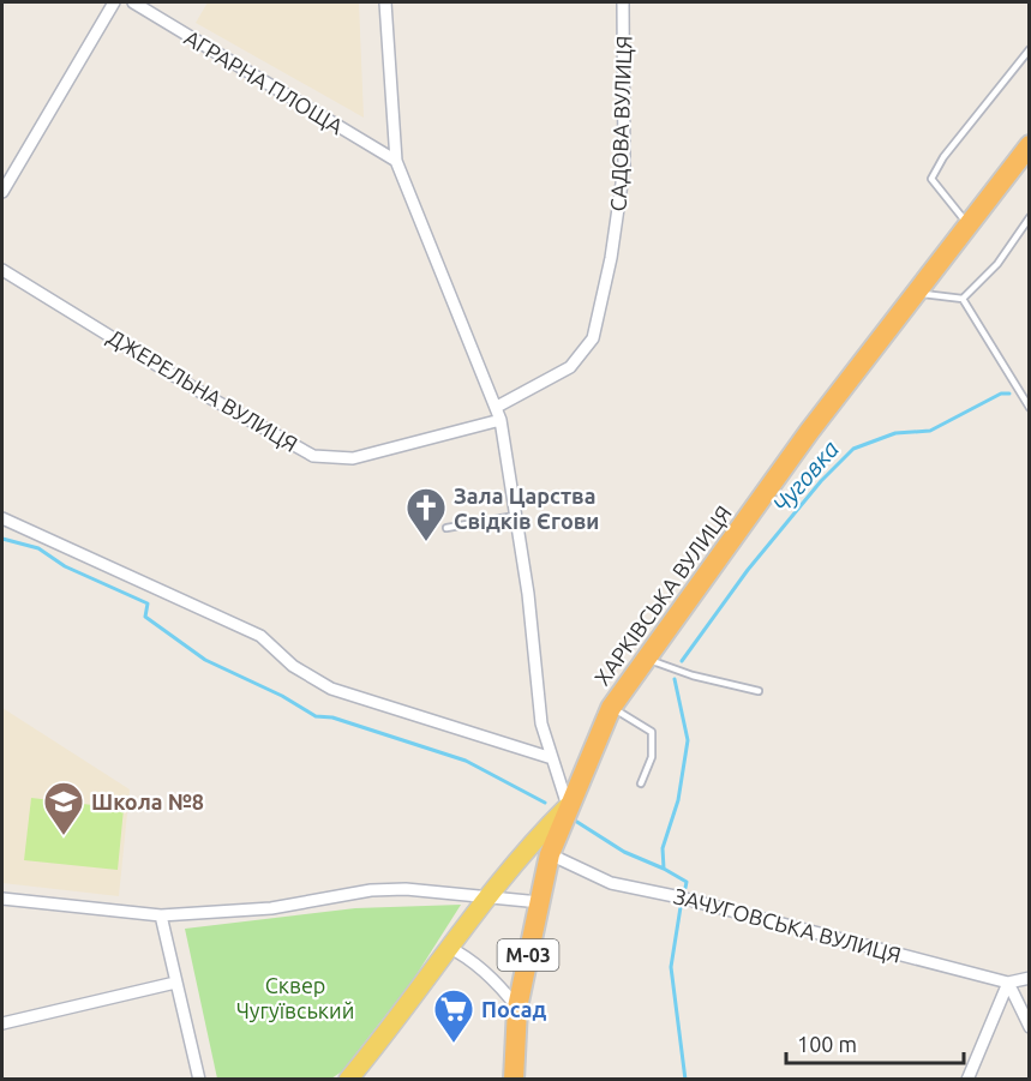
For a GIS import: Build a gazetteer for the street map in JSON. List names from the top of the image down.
{
  "streets": {
    "highway": ["ХАРКІВСЬКА ВУЛИЦЯ", "М-03"],
    "street": [
      "АГРАРНА ПЛОЩА",
      "САДОВА ВУЛИЦЯ",
      "ДЖЕРЕЛЬНА ВУЛИЦЯ",
      "ЗАЧУГОВСЬКА ВУЛИЦЯ"
    ]
  },
  "crossings": [
    ["ХАРКІВСЬКА ВУЛИЦЯ", "М-03"],
    ["ЗАЧУГОВСЬКА ВУЛИЦЯ", "М-03"]
  ],
  "water": ["Чуговка"],
  "parks": ["Сквер Чугуївський"],
  "places": {
    "church": ["Зала Царства Свідків Єгови"],
    "school or university": ["Школа №8"],
    "supermarket": ["Посад"]
  },
  "scale_bar": "100 m"
}
